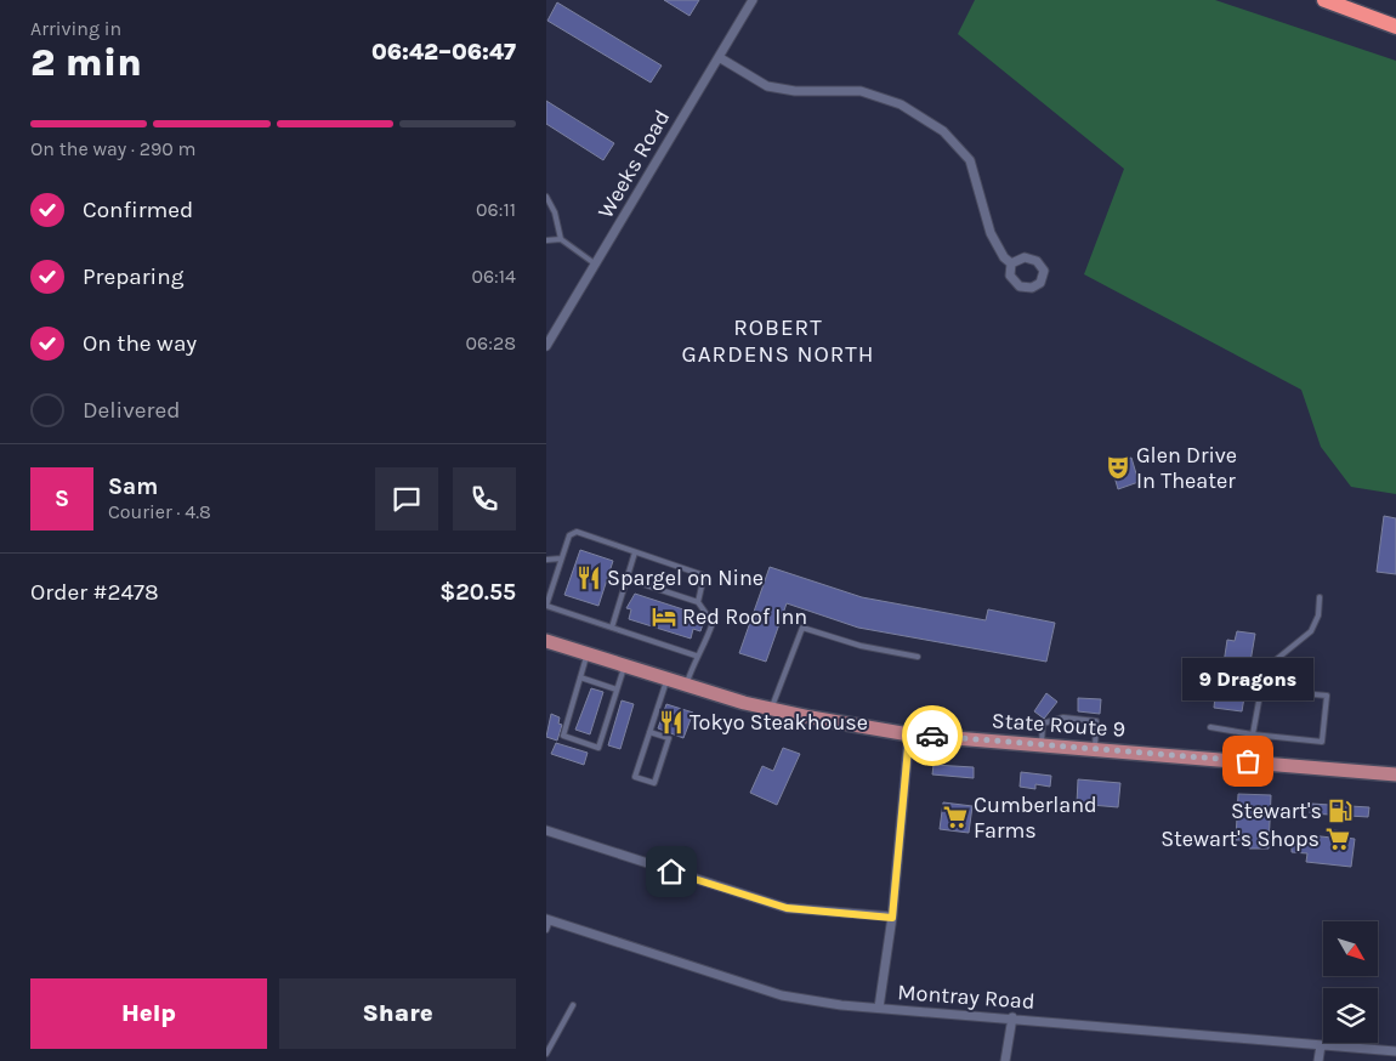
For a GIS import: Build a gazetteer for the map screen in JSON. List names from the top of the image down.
{
  "streets": {
    "main road": ["State Route 9"],
    "street": ["Weeks Road", "Montray Road"]
  },
  "districts": ["ROBERT GARDENS NORTH"],
  "places": {
    "theatre": ["Glen Drive In Theater"],
    "restaurant": ["Spargel on Nine", "Tokyo Steakhouse"],
    "hotel": ["Red Roof Inn"],
    "other": ["9 Dragons"],
    "fuel station": ["Stewart's"],
    "supermarket": ["Cumberland Farms", "Stewart's Shops"]
  },
  "north": "bottom right",
  "page": {
    "heading": ["2 min", "Arriving in", "06:42–06:47"],
    "panel": [
      "Sam",
      "Courier · 4.8",
      "Order #2478",
      "$20.55"
    ],
    "bar": "On the way · 290 m",
    "list": [
      ["Confirmed", "06:11"],
      ["Preparing", "06:14"],
      ["On the way", "06:28"],
      "Delivered"
    ],
    "round": "S",
    "bubble": "9 Dragons",
    "buttons": ["Help", "Share"]
  }
}
